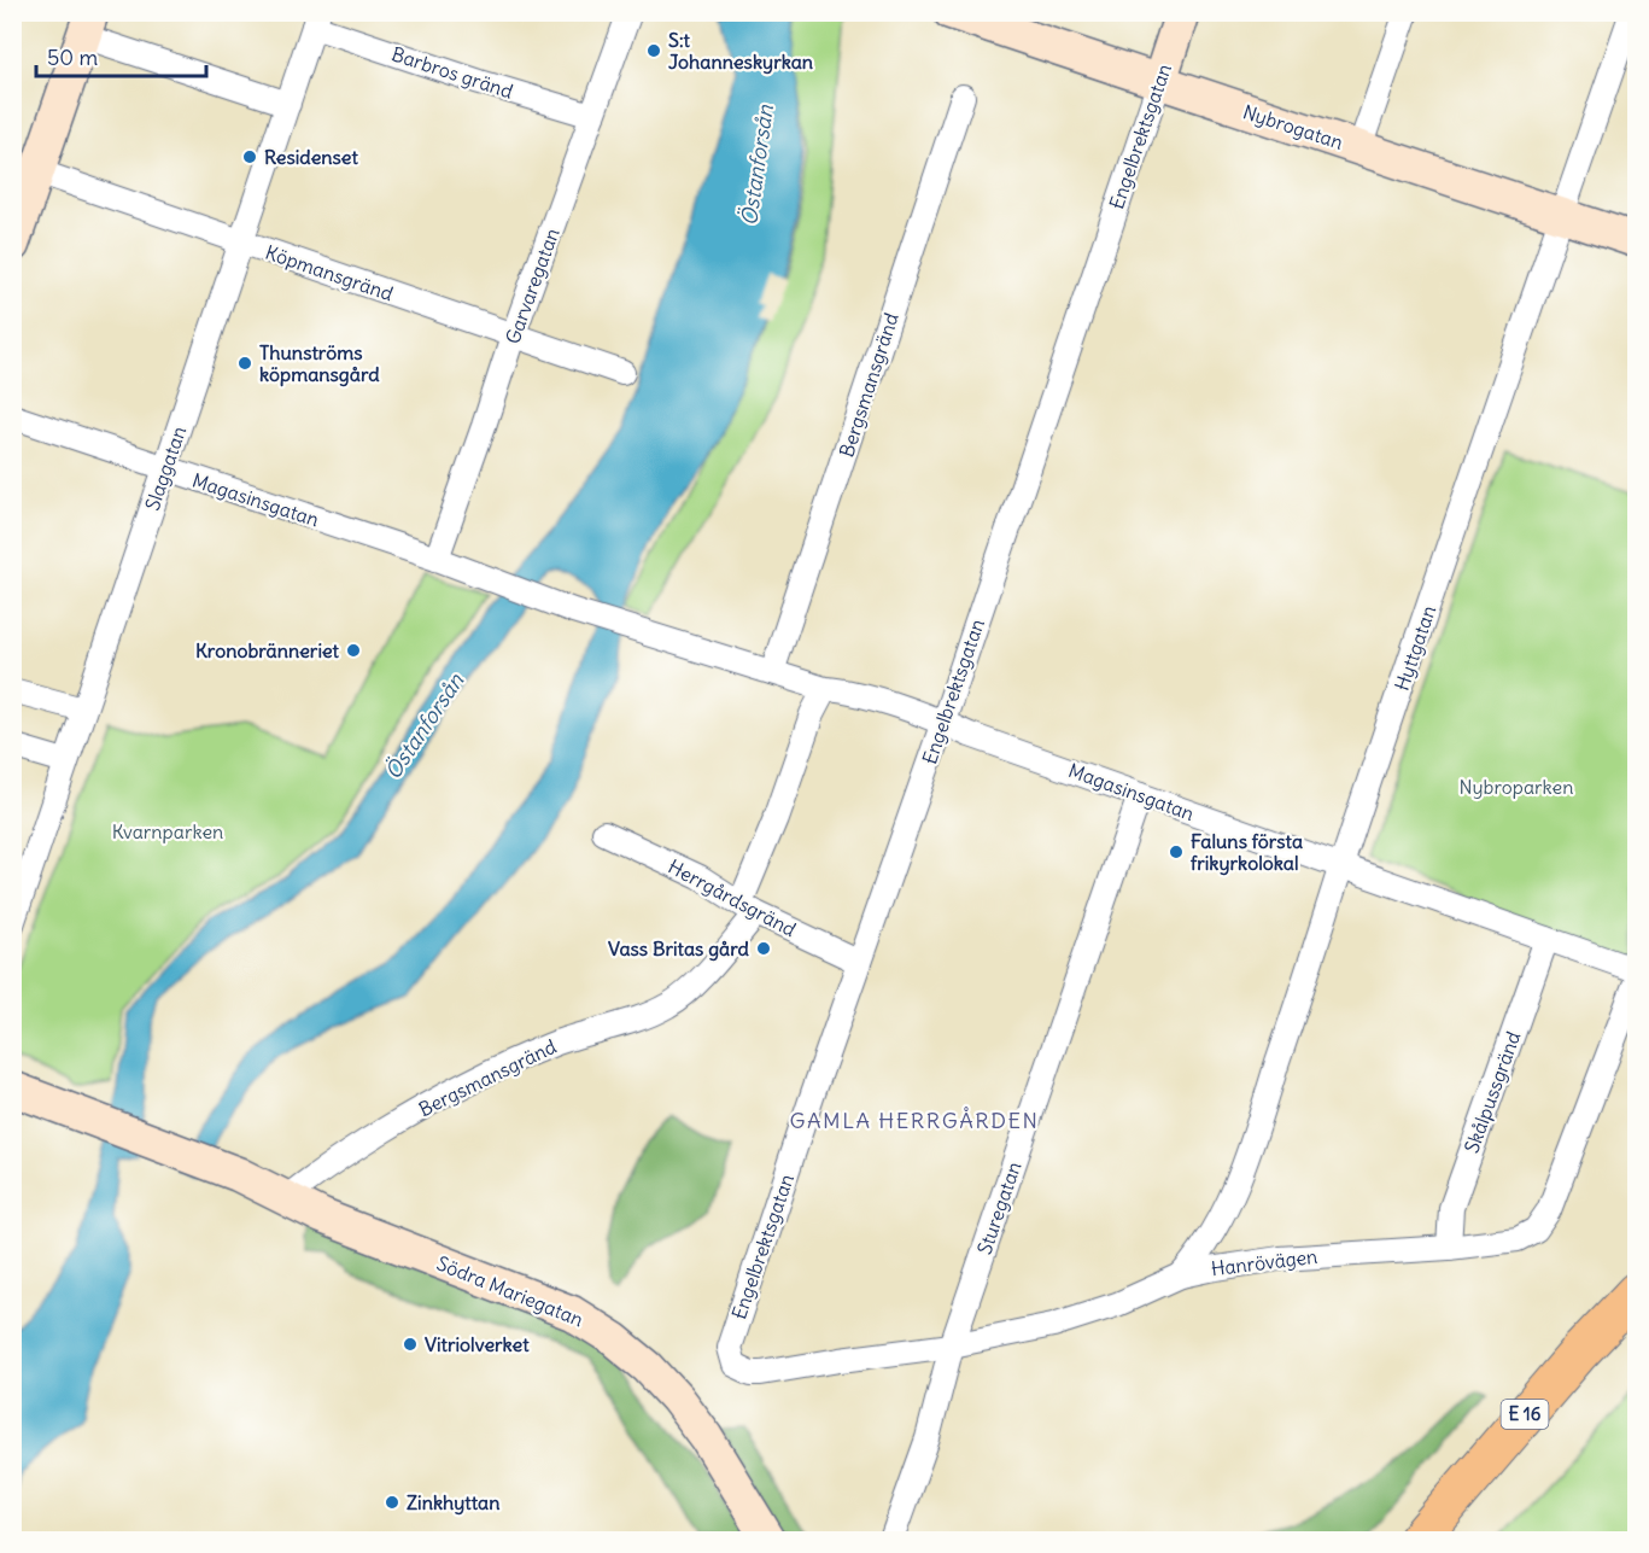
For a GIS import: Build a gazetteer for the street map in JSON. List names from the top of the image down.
{
  "streets": {
    "highway": ["E 16"],
    "street": [
      "Barbros gränd",
      "Nybrogatan",
      "Engelbrektsgatan",
      "Köpmansgränd",
      "Garvaregatan",
      "Bergsmansgränd",
      "Slaggatan",
      "Magasinsgatan",
      "Hyttgatan",
      "Herrgårdsgränd",
      "Skålpussgränd",
      "Sturegatan",
      "Hanrövägen",
      "Södra Mariegatan"
    ]
  },
  "crossings": [
    ["Barbros gränd", "Garvaregatan"],
    ["Barbros gränd", "Slaggatan"],
    ["Nybrogatan", "Engelbrektsgatan"],
    ["Nybrogatan", "Hyttgatan"],
    ["Engelbrektsgatan", "Magasinsgatan"],
    ["Engelbrektsgatan", "Herrgårdsgränd"],
    ["Engelbrektsgatan", "Hanrövägen"],
    ["Köpmansgränd", "Garvaregatan"],
    ["Köpmansgränd", "Slaggatan"],
    ["Garvaregatan", "Magasinsgatan"],
    ["Bergsmansgränd", "Magasinsgatan"],
    ["Bergsmansgränd", "Herrgårdsgränd"],
    ["Bergsmansgränd", "Södra Mariegatan"],
    ["Slaggatan", "Magasinsgatan"],
    ["Magasinsgatan", "Hyttgatan"],
    ["Magasinsgatan", "Skålpussgränd"],
    ["Magasinsgatan", "Sturegatan"],
    ["Hyttgatan", "Hanrövägen"],
    ["Skålpussgränd", "Hanrövägen"],
    ["Sturegatan", "Hanrövägen"]
  ],
  "districts": ["GAMLA HERRGÅRDEN"],
  "water": ["Östanforsån"],
  "parks": ["Nybroparken", "Kvarnparken"],
  "places": [
    "S:t Johanneskyrkan",
    "Residenset",
    "Thunströms köpmansgård",
    "Kronobränneriet",
    "Faluns första frikyrkolokal",
    "Vass Britas gård",
    "Vitriolverket",
    "Zinkhyttan"
  ],
  "scale_bar": "50 m"
}
